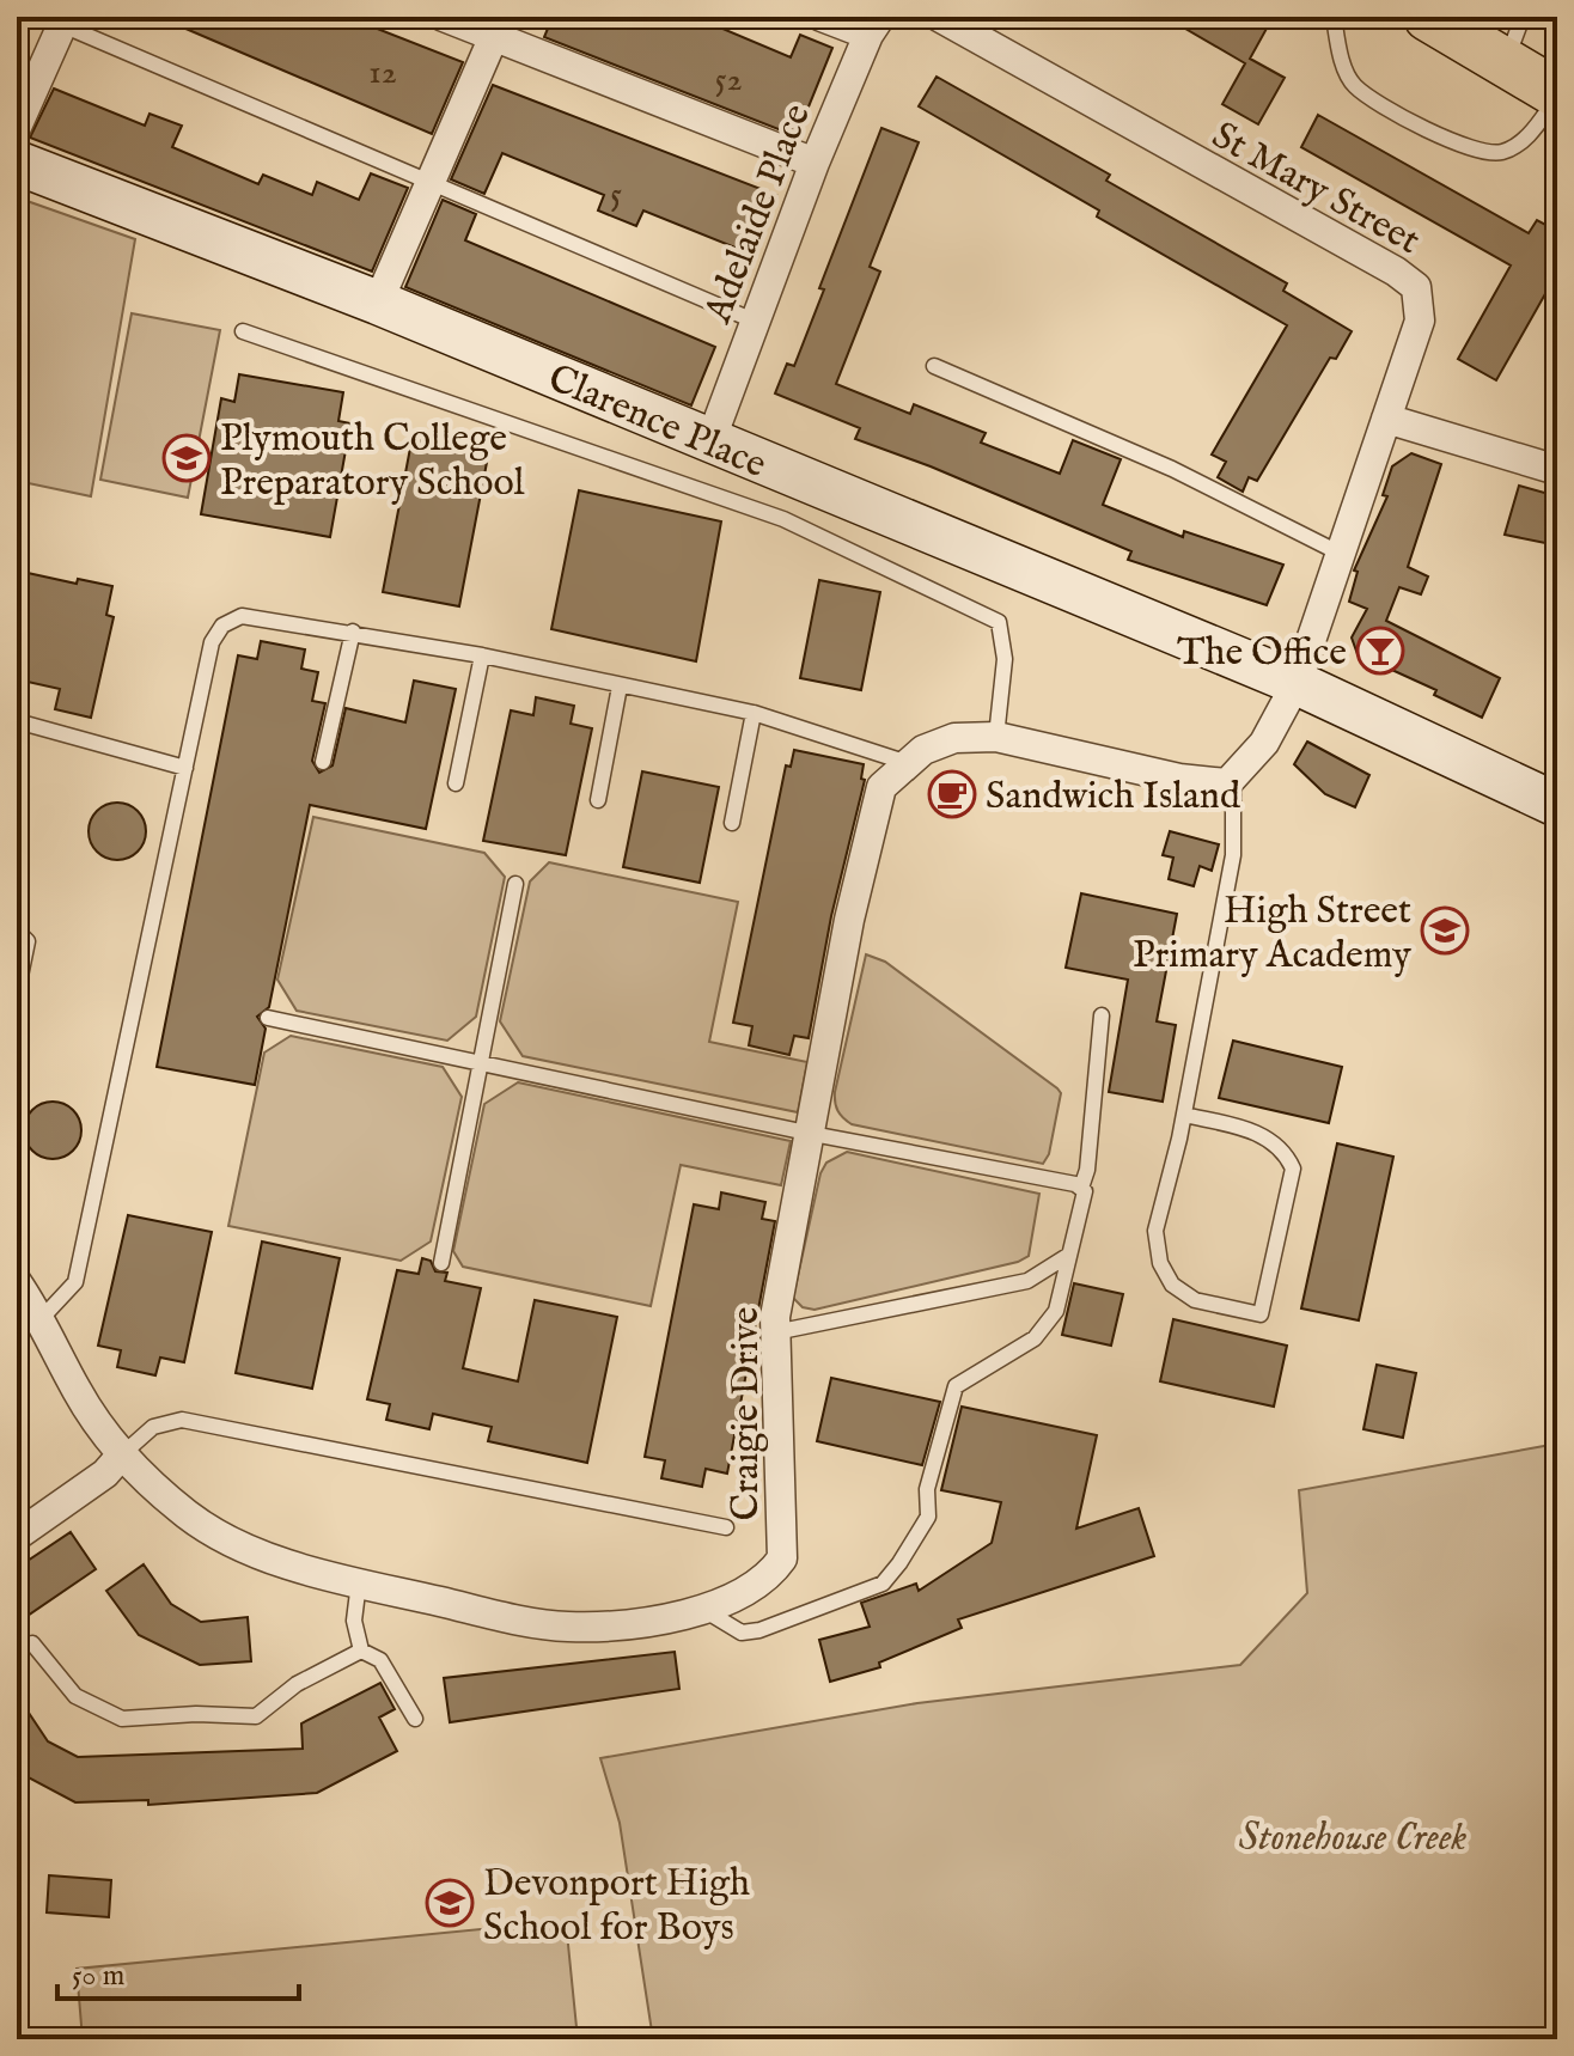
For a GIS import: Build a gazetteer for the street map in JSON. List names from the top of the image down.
{
  "streets": {
    "street": [
      "St Mary Street",
      "Adelaide Place",
      "Clarence Place",
      "Craigie Drive"
    ]
  },
  "crossings": [
    ["St Mary Street", "Clarence Place"],
    ["Adelaide Place", "Clarence Place"]
  ],
  "parks": ["Stonehouse Creek"],
  "places": {
    "school or university": ["Plymouth College Preparatory School", "High Street Primary Academy", "Devonport High School for Boys"],
    "bar": ["The Office"],
    "cafe": ["Sandwich Island"]
  },
  "house_numbers": ["12", "52", "5"],
  "scale_bar": "50 m"
}
